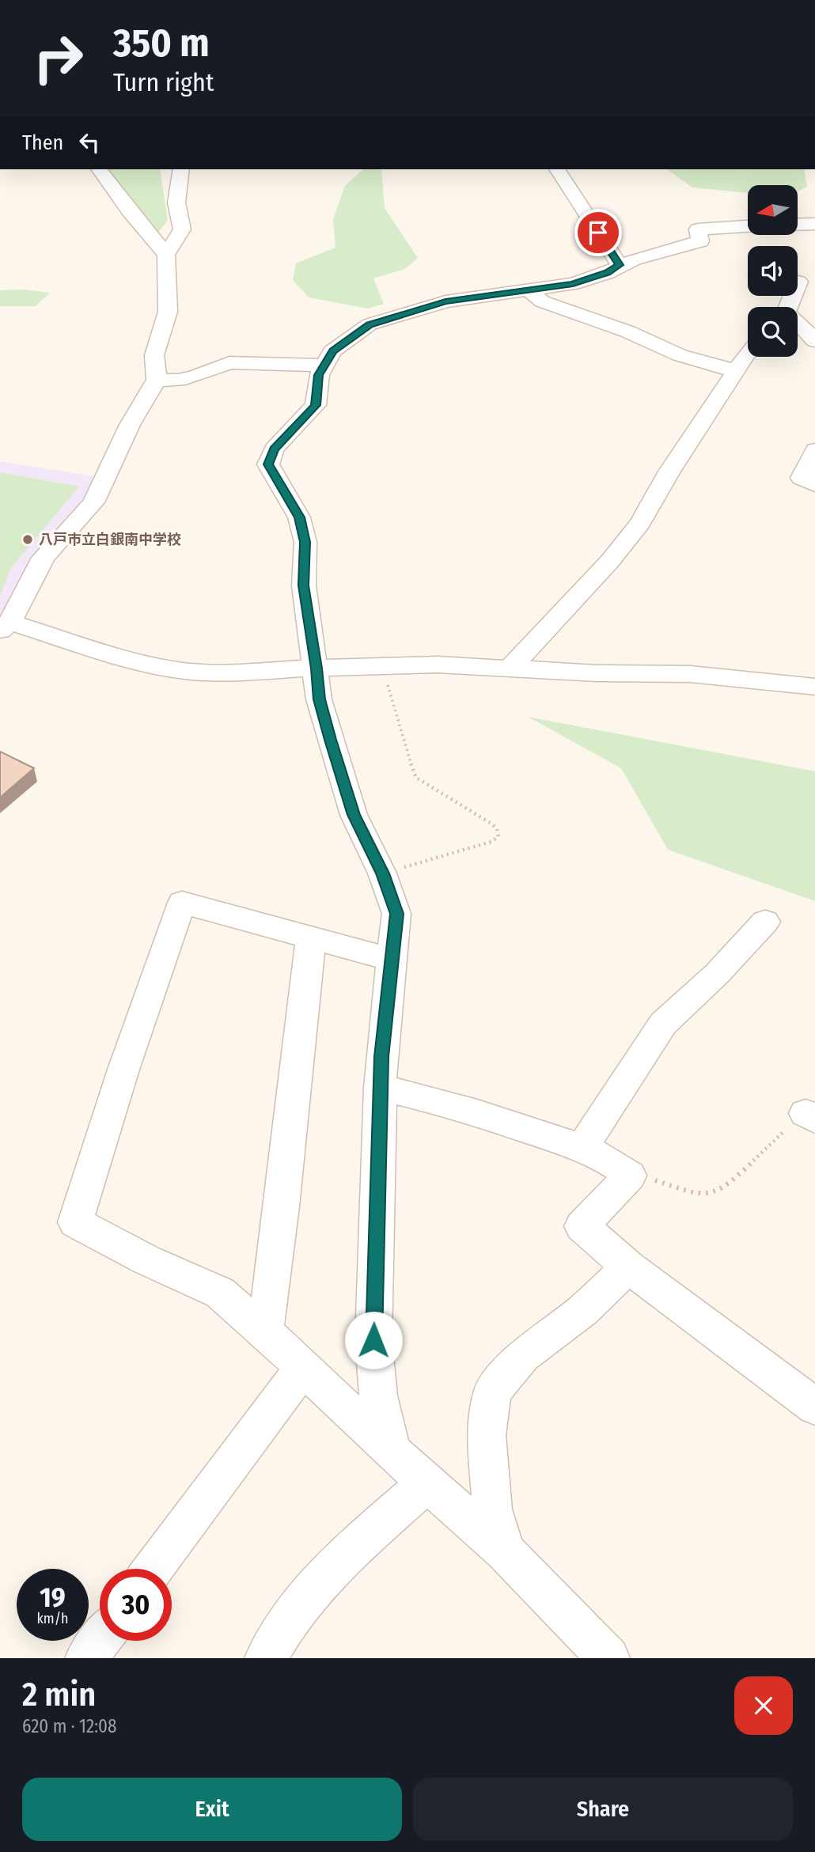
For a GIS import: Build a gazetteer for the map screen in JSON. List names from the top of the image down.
{
  "places": ["八戸市立白銀南中学校"],
  "north": "left",
  "page": {
    "turn": ["350 m", "Turn right"],
    "then": "Then",
    "speed": "19 km/h",
    "limit": "30",
    "heading": ["2 min", "620 m · 12:08"],
    "buttons": ["Exit", "Share"]
  }
}
